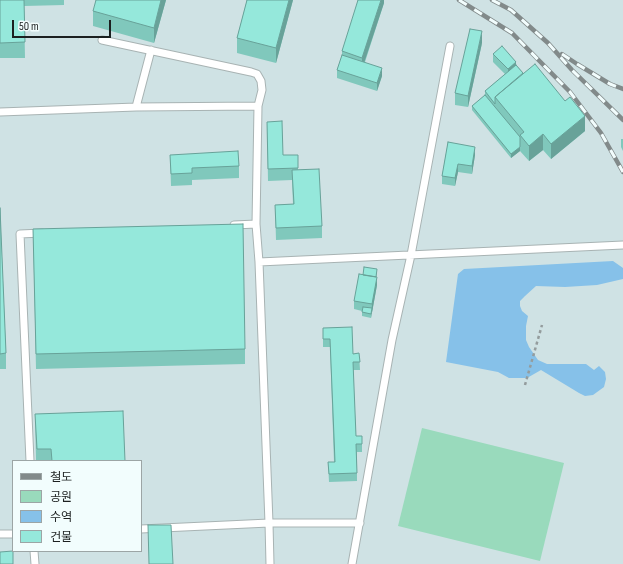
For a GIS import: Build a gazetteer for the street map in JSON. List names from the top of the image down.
{
  "legend": [
    "철도",
    "공원",
    "수역",
    "건물"
  ],
  "scale_bar": "50 m"
}
